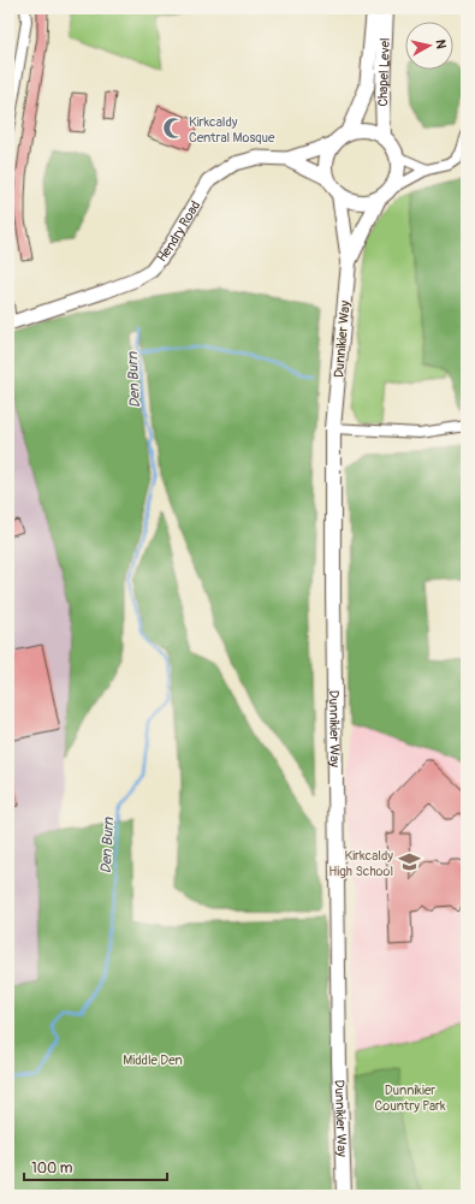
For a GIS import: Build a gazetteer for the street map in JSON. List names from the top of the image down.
{
  "streets": {
    "main road": ["Chapel Level", "Dunnikier Way"],
    "street": ["Hendry Road"]
  },
  "crossings": [
    ["Chapel Level", "Hendry Road"],
    ["Chapel Level", "Dunnikier Way"],
    ["Hendry Road", "Dunnikier Way"]
  ],
  "water": ["Den Burn"],
  "parks": ["Middle Den", "Dunnikier Country Park"],
  "places": {
    "mosque": ["Kirkcaldy Central Mosque"],
    "school or university": ["Kirkcaldy High School"]
  },
  "scale_bar": "100 m",
  "north": "right"
}
